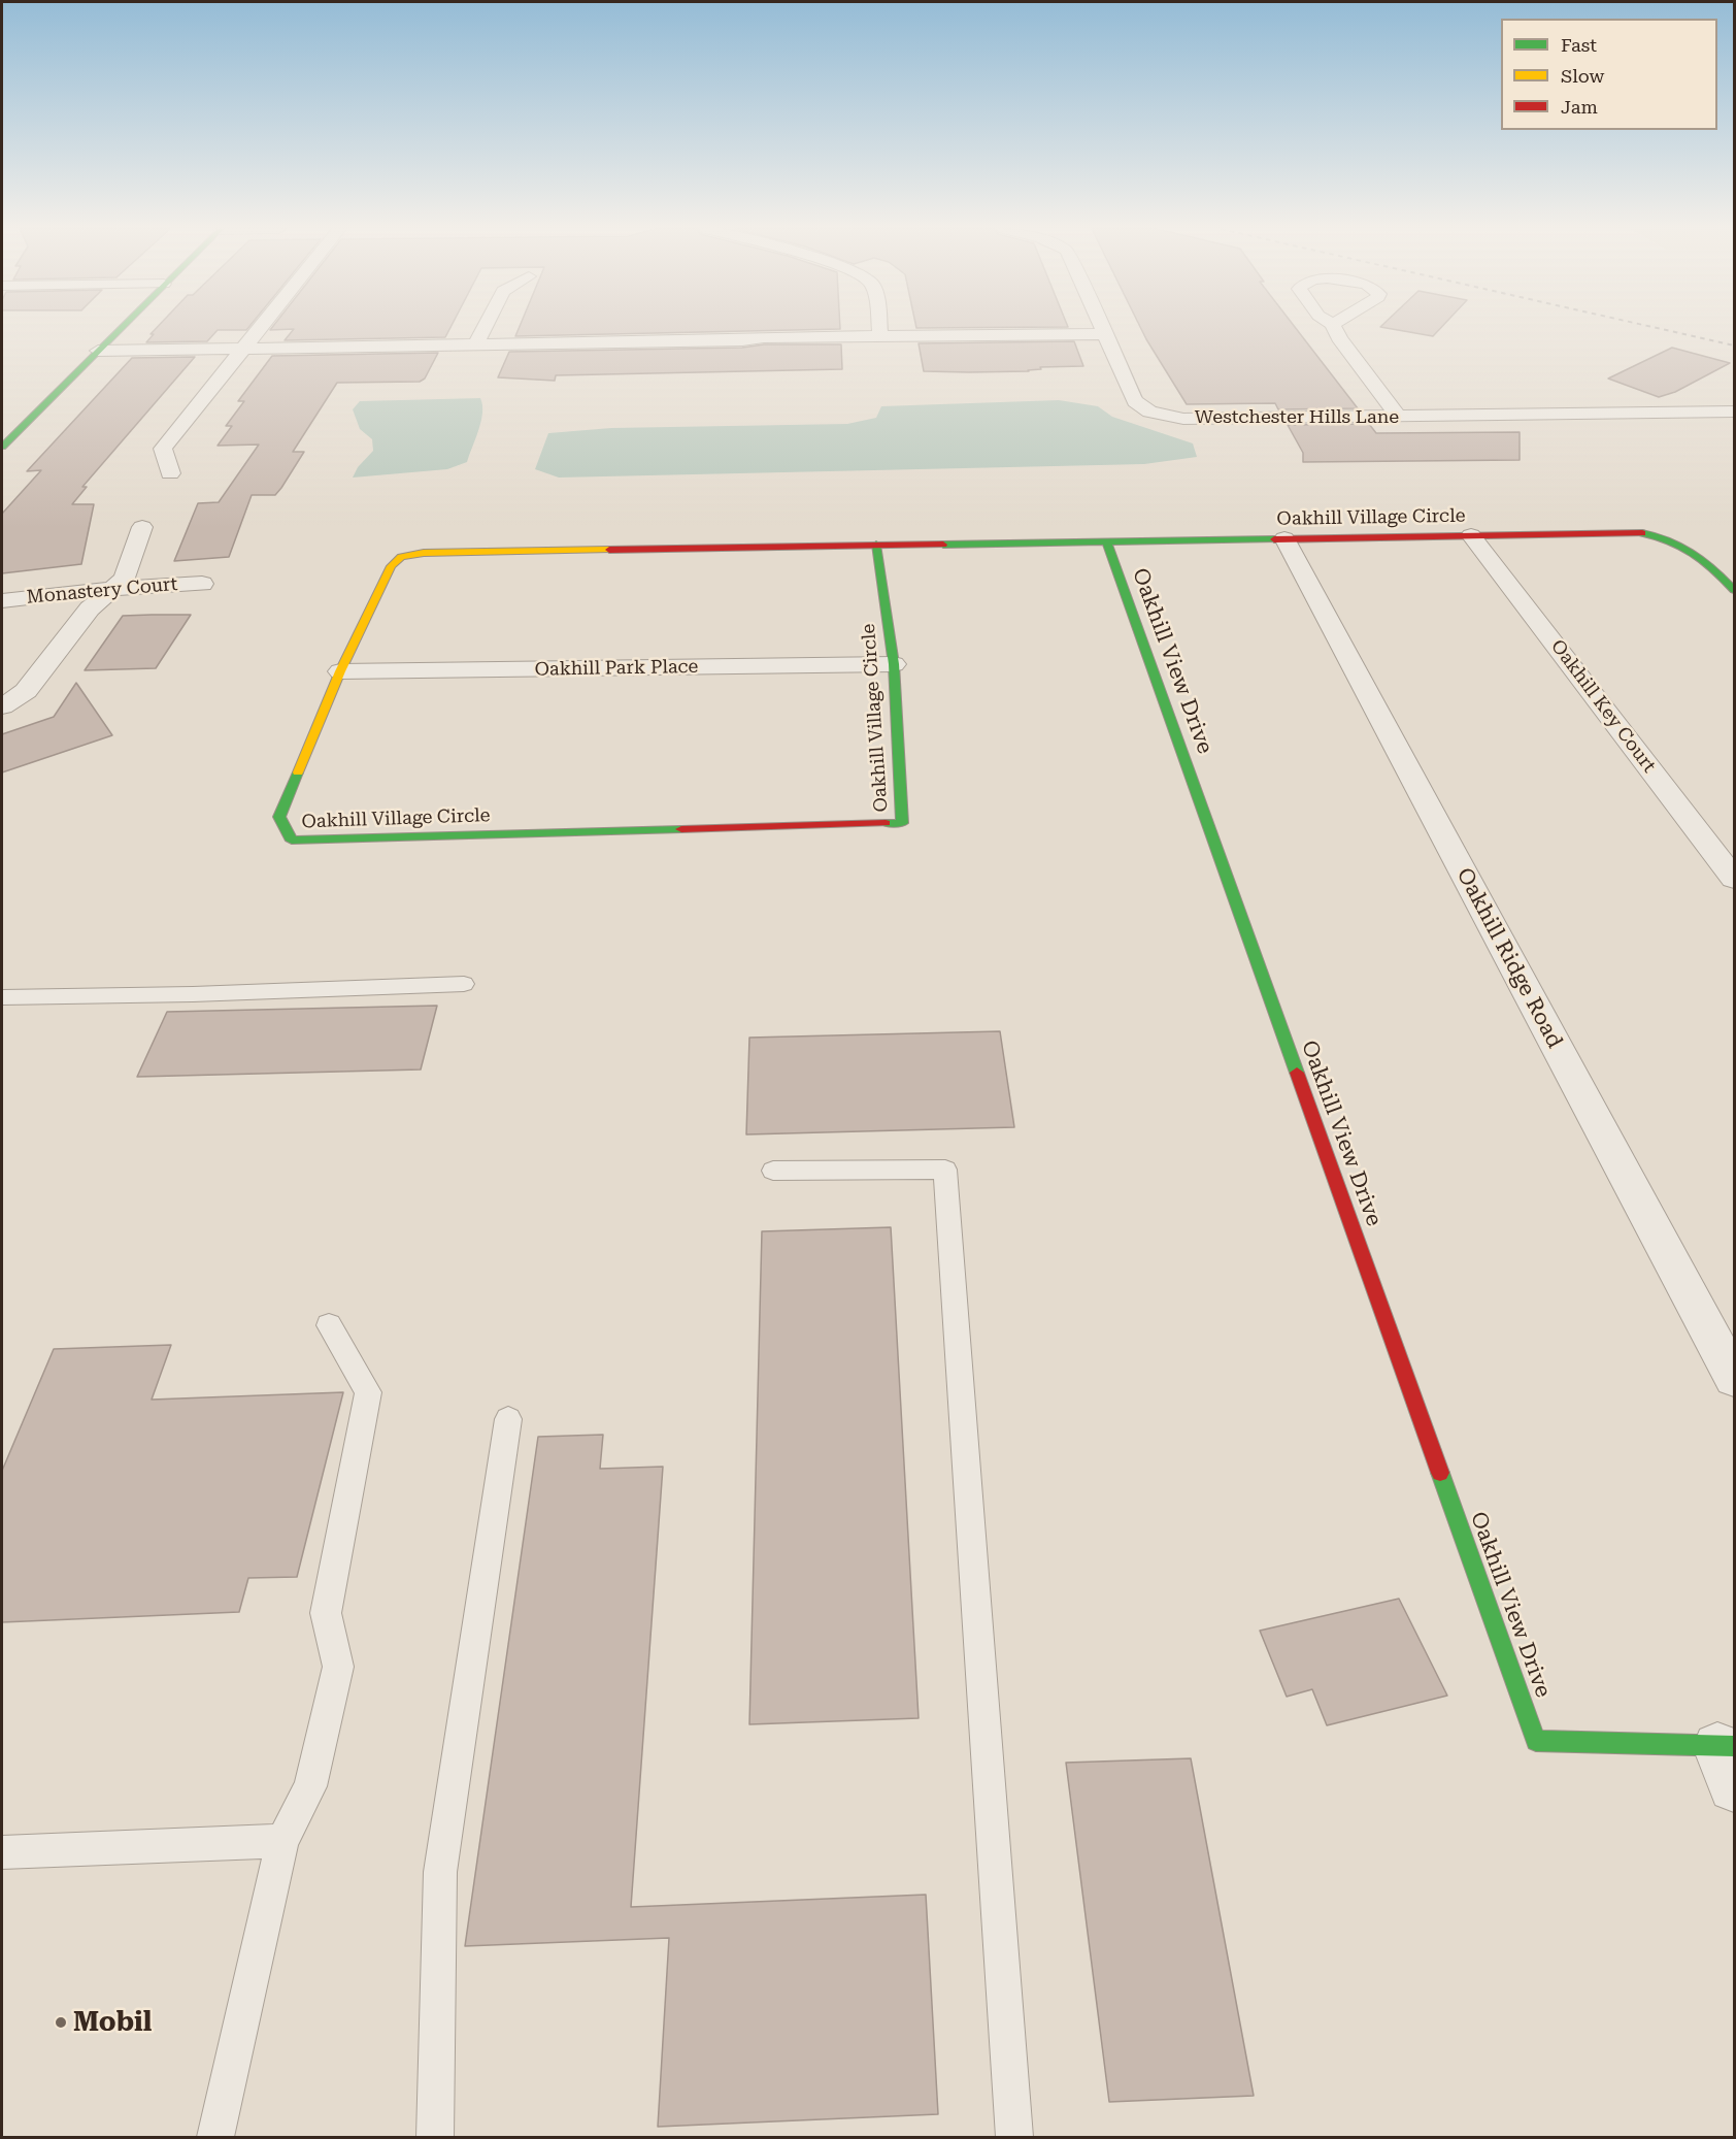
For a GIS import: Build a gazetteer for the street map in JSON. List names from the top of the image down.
{
  "streets": {
    "street": [
      "Westchester Hills Lane",
      "Oakhill Village Circle",
      "Monastery Court",
      "Oakhill View Drive",
      "Oakhill Park Place",
      "Oakhill Key Court",
      "Oakhill Ridge Road"
    ]
  },
  "crossings": [
    ["Oakhill Village Circle", "Oakhill View Drive"],
    ["Oakhill Village Circle", "Oakhill Park Place"],
    ["Oakhill Village Circle", "Oakhill Key Court"],
    ["Oakhill Village Circle", "Oakhill Ridge Road"]
  ],
  "places": ["Mobil"],
  "legend": ["Fast", "Slow", "Jam"]
}
